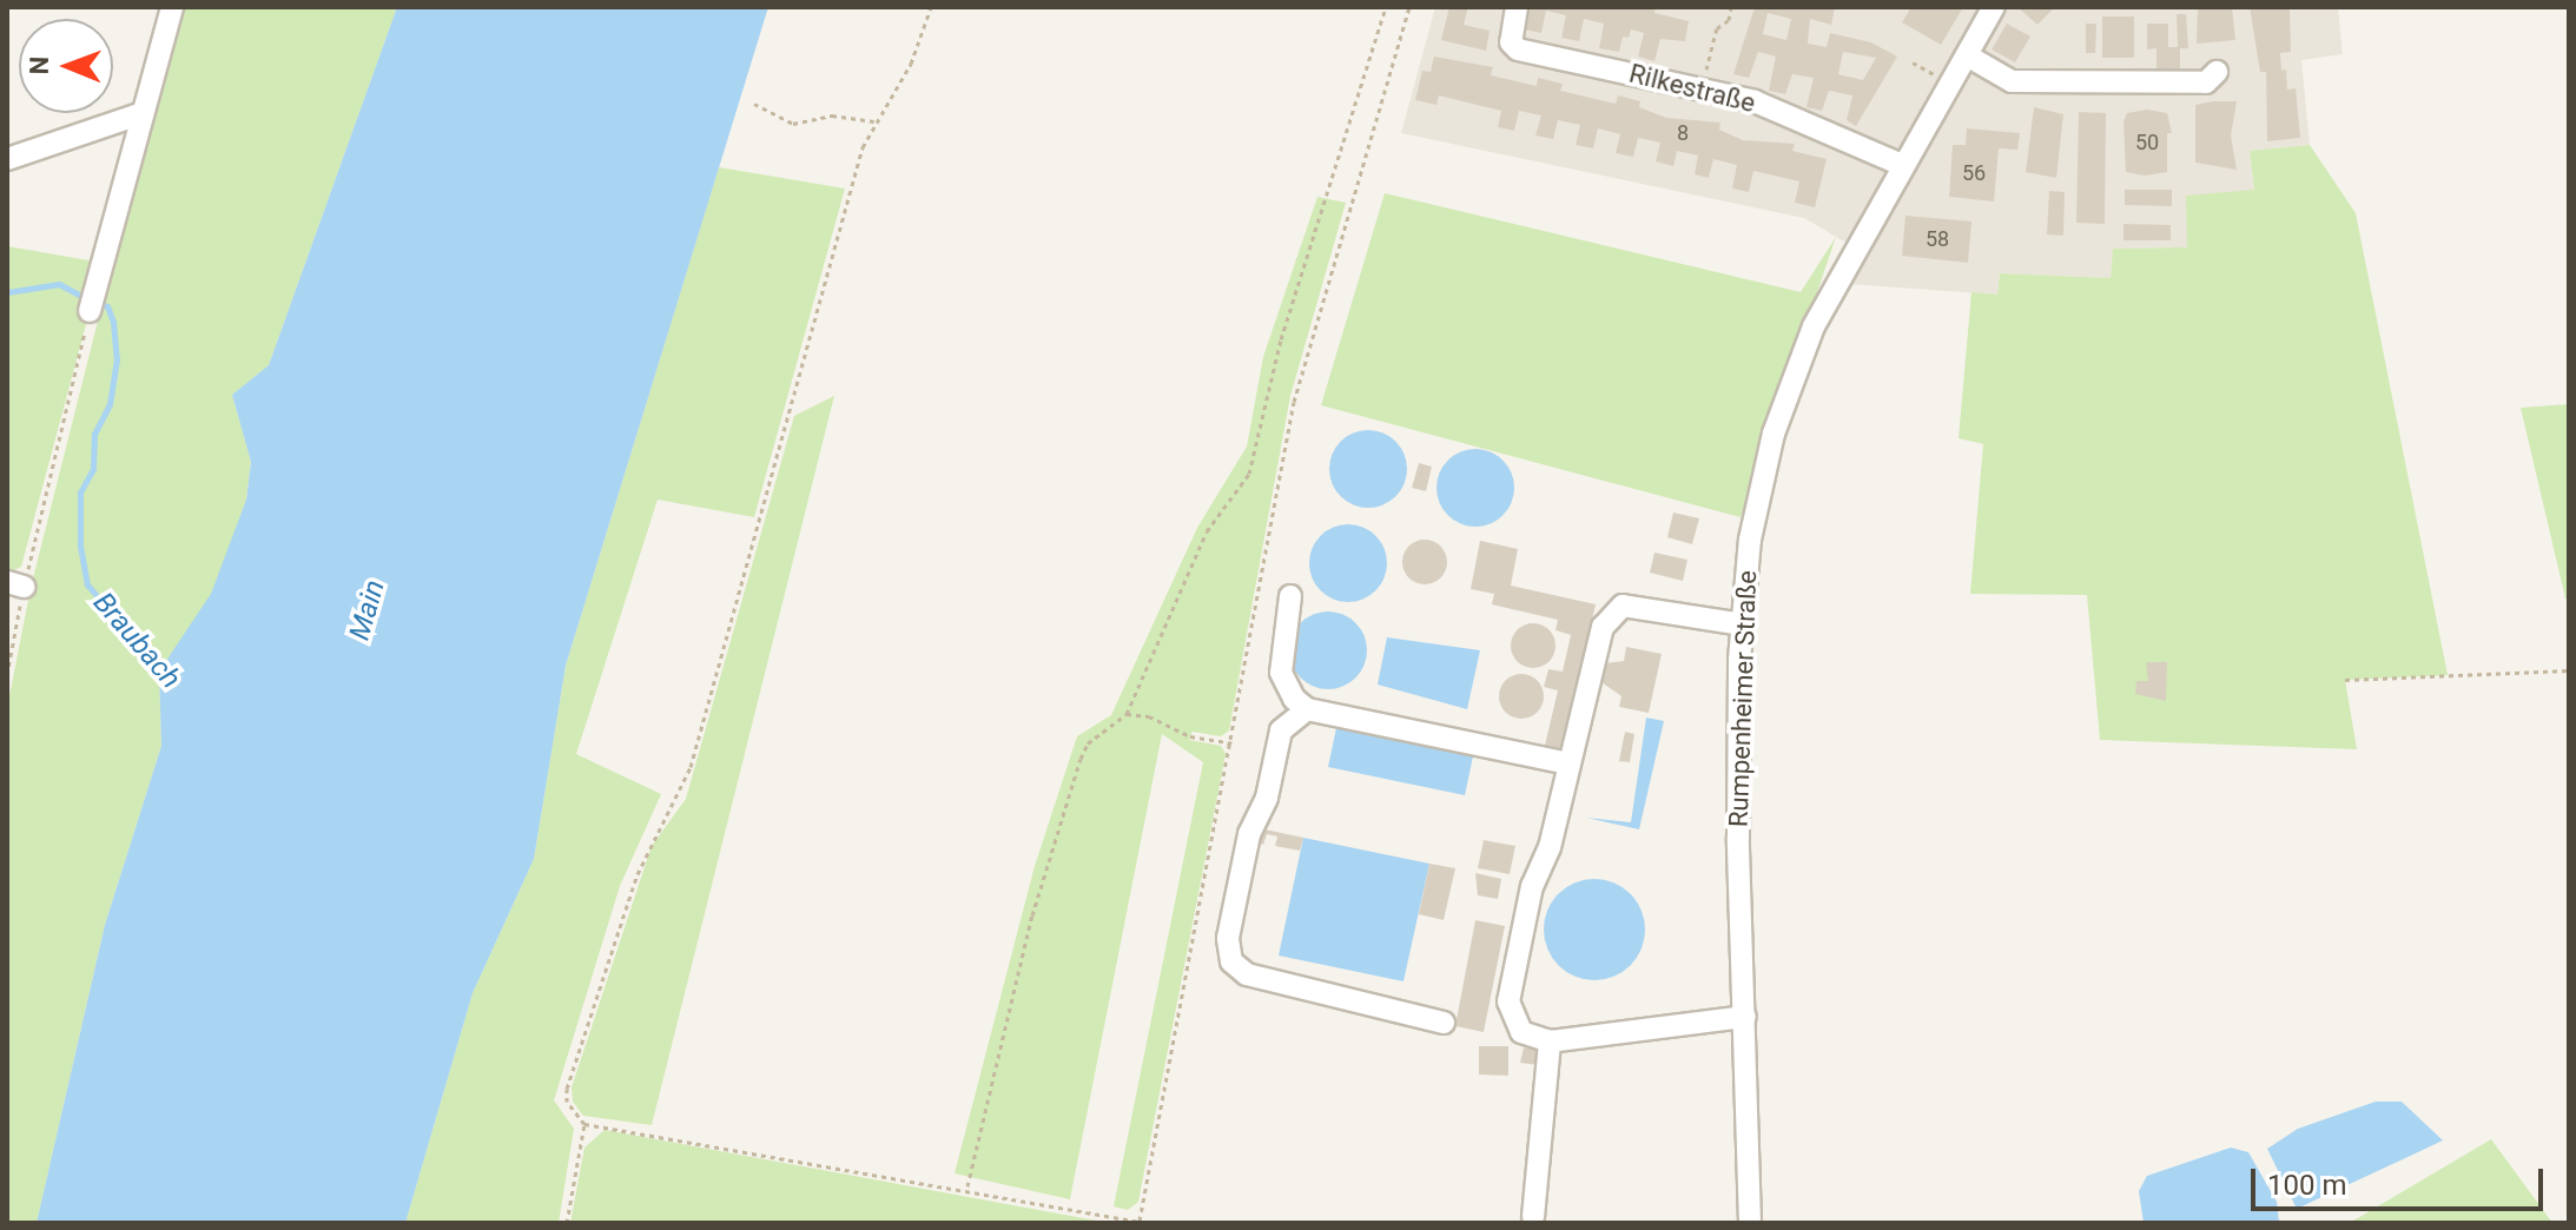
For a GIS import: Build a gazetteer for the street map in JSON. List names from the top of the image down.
{
  "streets": {
    "street": ["Rilkestraße", "Rumpenheimer Straße"]
  },
  "crossings": [
    ["Rilkestraße", "Rumpenheimer Straße"]
  ],
  "water": ["Main", "Braubach"],
  "house_numbers": [
    "8",
    "50",
    "56",
    "58"
  ],
  "scale_bar": "100 m",
  "north": "left"
}
